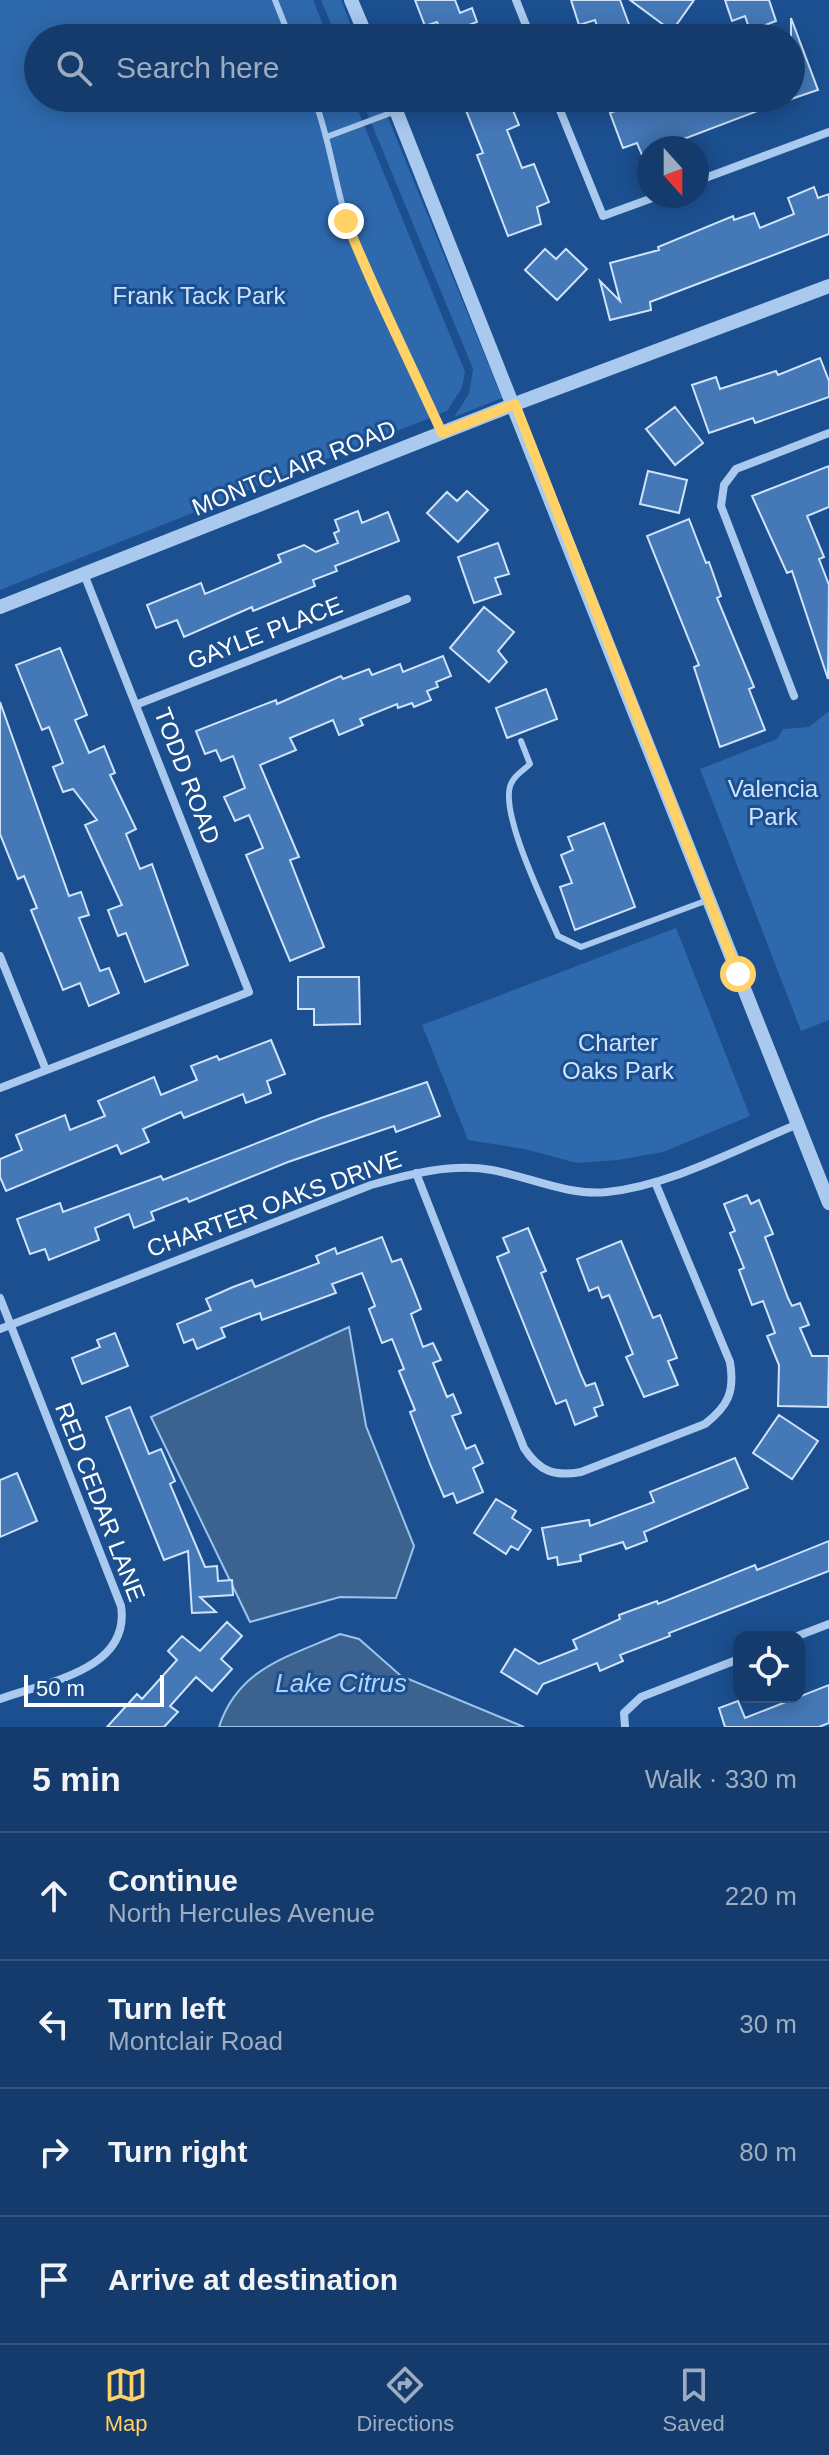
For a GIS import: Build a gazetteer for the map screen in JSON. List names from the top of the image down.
{
  "streets": {
    "street": [
      "MONTCLAIR ROAD",
      "GAYLE PLACE",
      "TODD ROAD",
      "CHARTER OAKS DRIVE",
      "RED CEDAR LANE"
    ]
  },
  "crossings": [
    ["MONTCLAIR ROAD", "TODD ROAD"],
    ["GAYLE PLACE", "TODD ROAD"],
    ["CHARTER OAKS DRIVE", "RED CEDAR LANE"]
  ],
  "water": ["Lake Citrus"],
  "parks": ["Frank Tack Park", "Valencia Park", "Charter Oaks Park"],
  "scale_bar": "50 m",
  "north": "bottom",
  "page": {
    "search": "Search here",
    "scale": "50 m",
    "heading": ["5 min", "Walk · 330 m"],
    "list": [
      ["Continue", "North Hercules Avenue", "220 m"],
      ["Turn left", "Montclair Road", "30 m"],
      ["Turn right", "80 m"],
      "Arrive at destination"
    ],
    "nav": ["Map", "Directions", "Saved"]
  }
}
